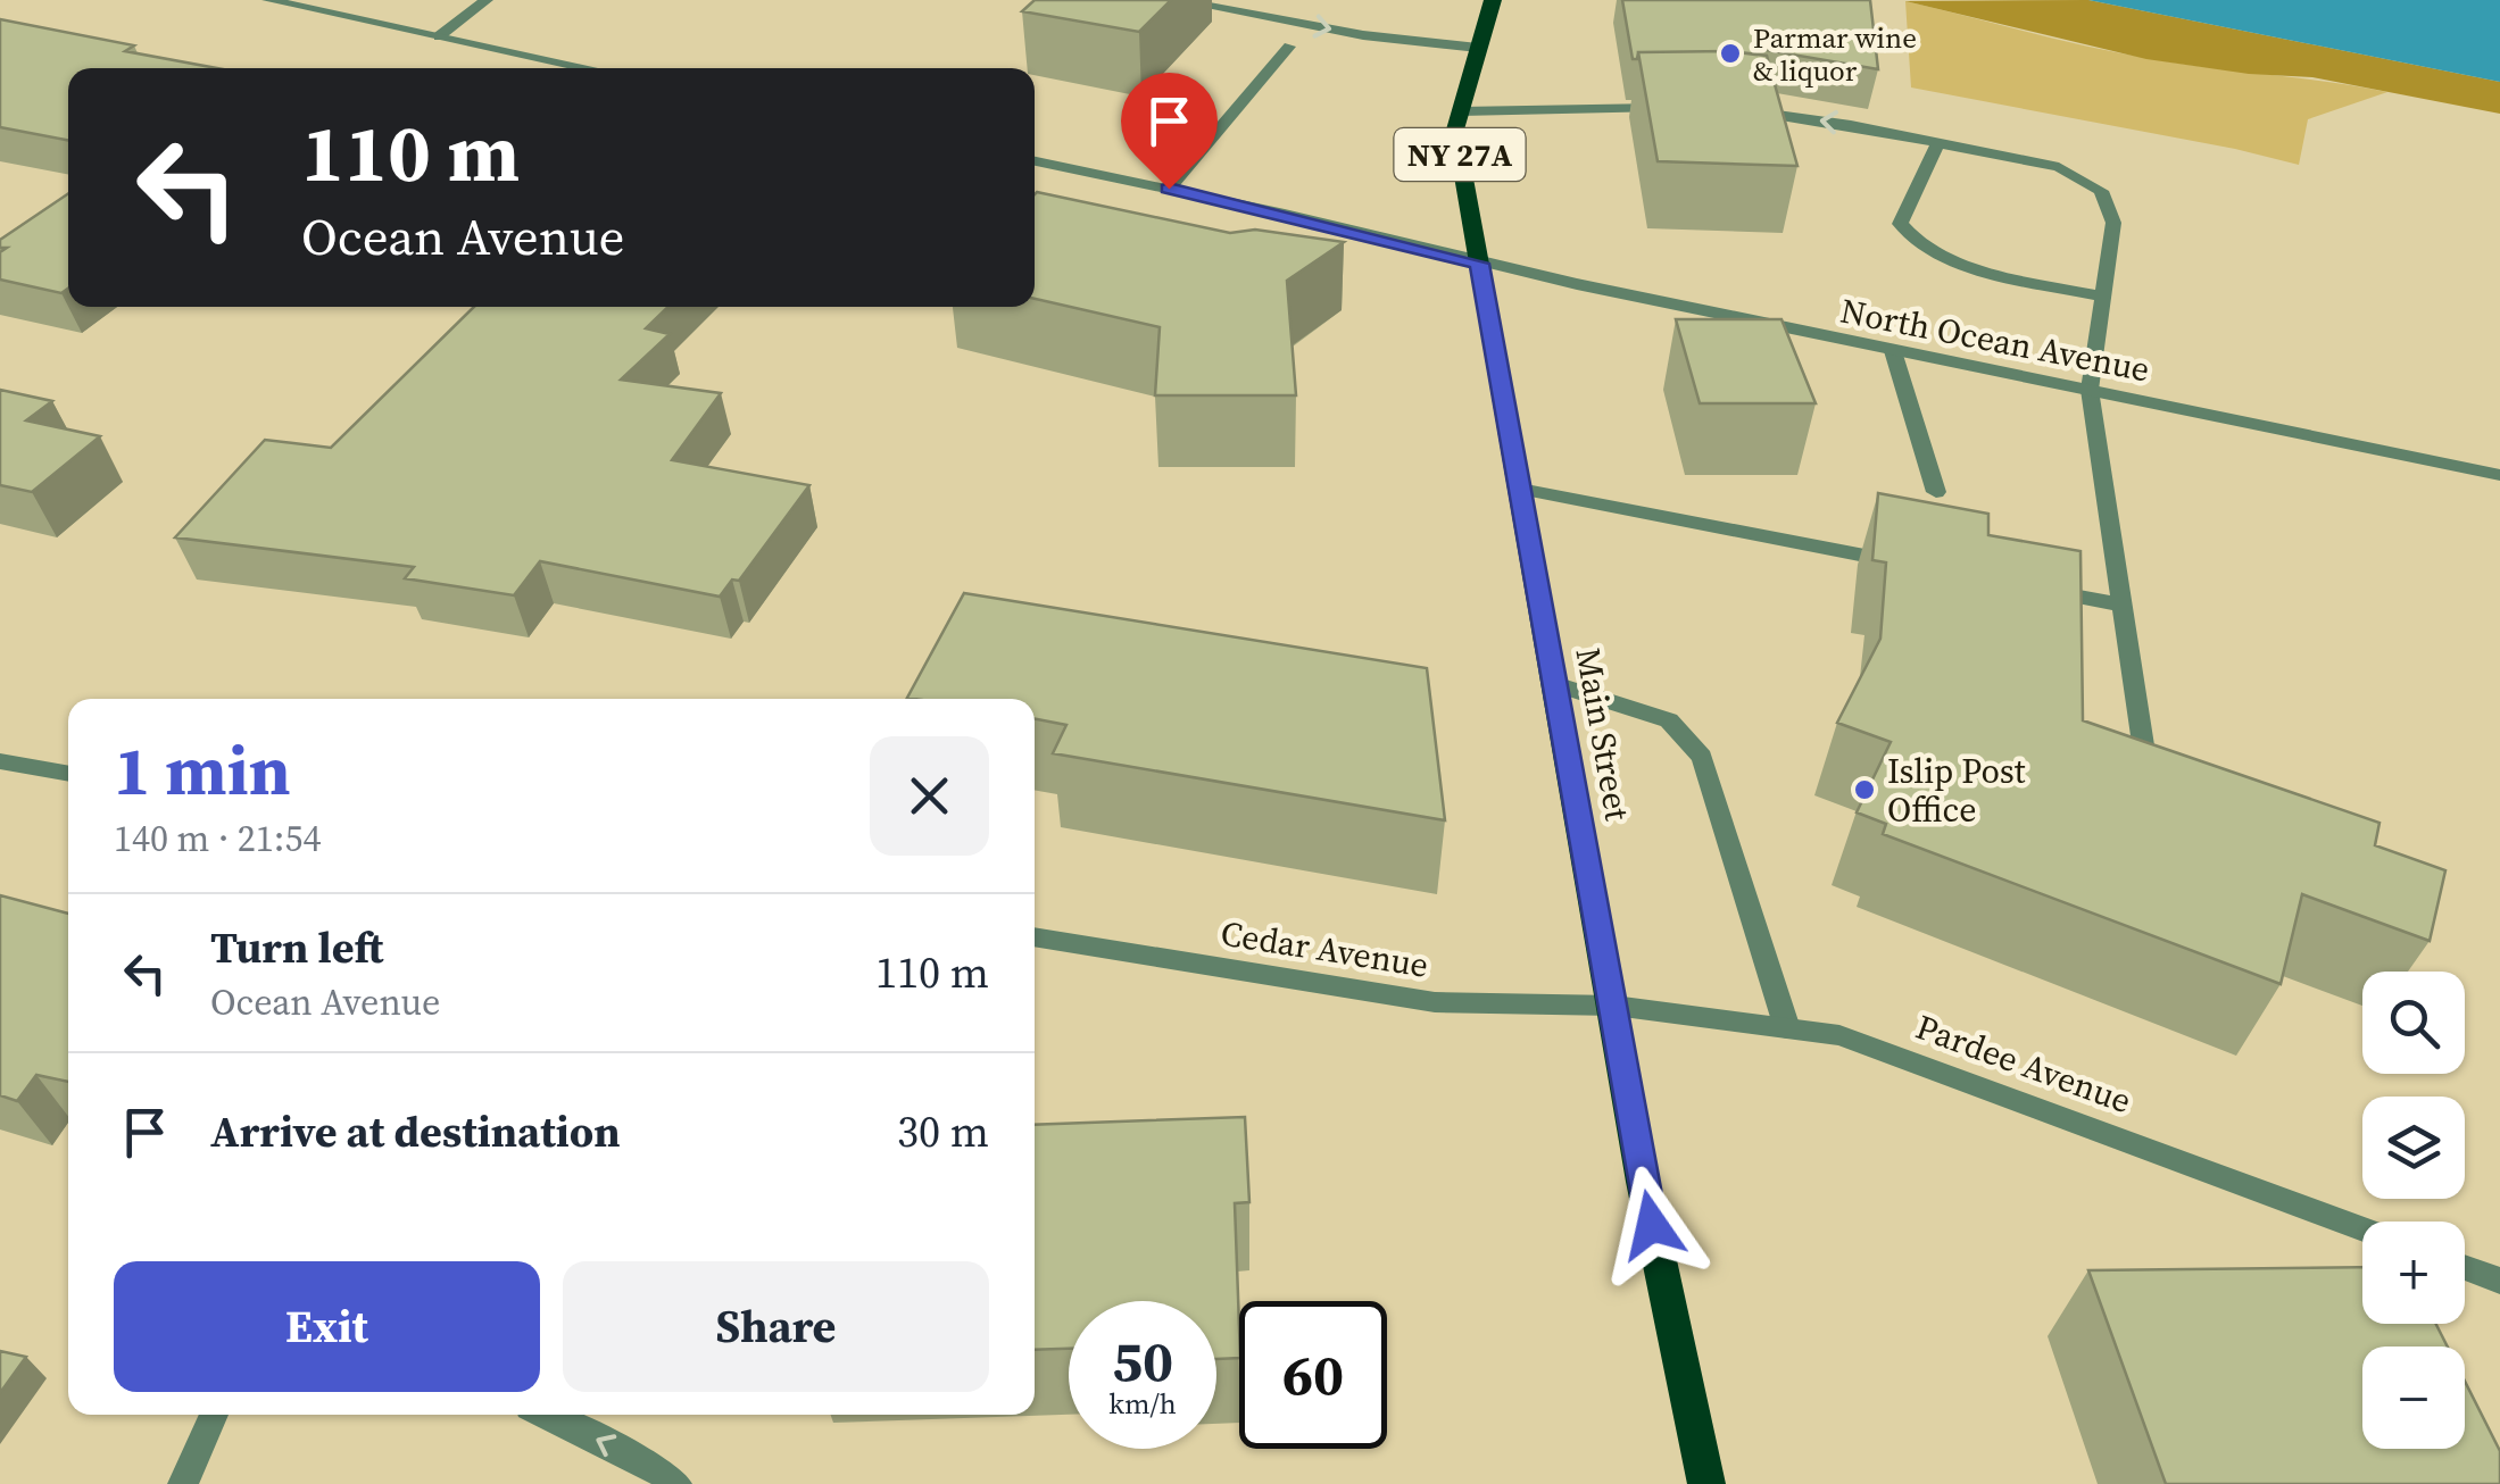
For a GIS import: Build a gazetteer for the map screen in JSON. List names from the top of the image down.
{
  "streets": {
    "main road": ["NY 27A", "Main Street"],
    "street": ["North Ocean Avenue", "Cedar Avenue", "Pardee Avenue"]
  },
  "crossings": [
    ["North Ocean Avenue", "Main Street"],
    ["Main Street", "Cedar Avenue"],
    ["Main Street", "Pardee Avenue"],
    ["Cedar Avenue", "Pardee Avenue"]
  ],
  "places": ["Parmar wine & liquor", "Islip Post Office"],
  "page": {
    "turn": ["110 m", "Ocean Avenue"],
    "heading": ["1 min", "140 m · 21:54"],
    "list": [
      {
        "name": "Turn left",
        "note": "Ocean Avenue",
        "value": "110 m"
      },
      {
        "name": "Arrive at destination",
        "value": "30 m"
      }
    ],
    "map_buttons": ["+", "−"],
    "buttons": ["Exit", "Share"],
    "speed": "50 km/h",
    "limit": "60"
  }
}
